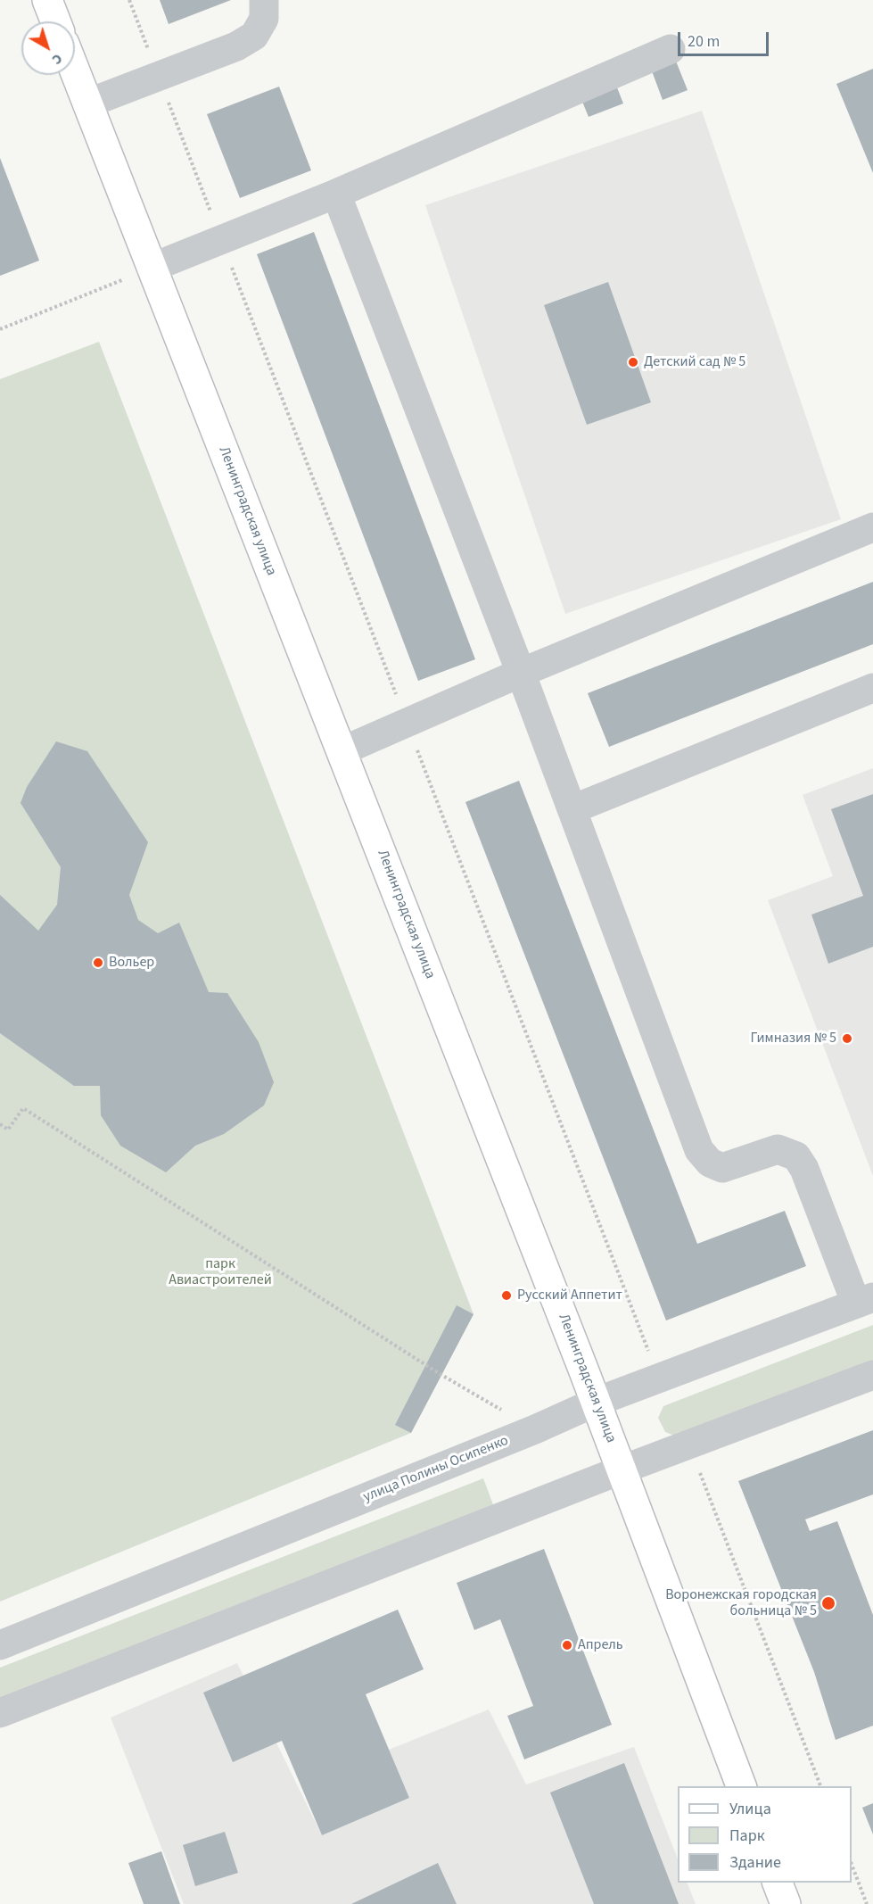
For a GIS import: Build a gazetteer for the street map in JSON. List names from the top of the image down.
{
  "streets": {
    "main road": ["Ленинградская улица"],
    "street": ["улица Полины Осипенко"]
  },
  "crossings": [
    ["Ленинградская улица", "улица Полины Осипенко"]
  ],
  "parks": ["парк Авиастроителей"],
  "places": [
    "Детский сад № 5",
    "Вольер",
    "Гимназия № 5",
    "Русский Аппетит",
    "Воронежская городская больница № 5",
    "Апрель"
  ],
  "legend": ["Улица", "Парк", "Здание"],
  "scale_bar": "20 m",
  "north": "bottom right"
}
